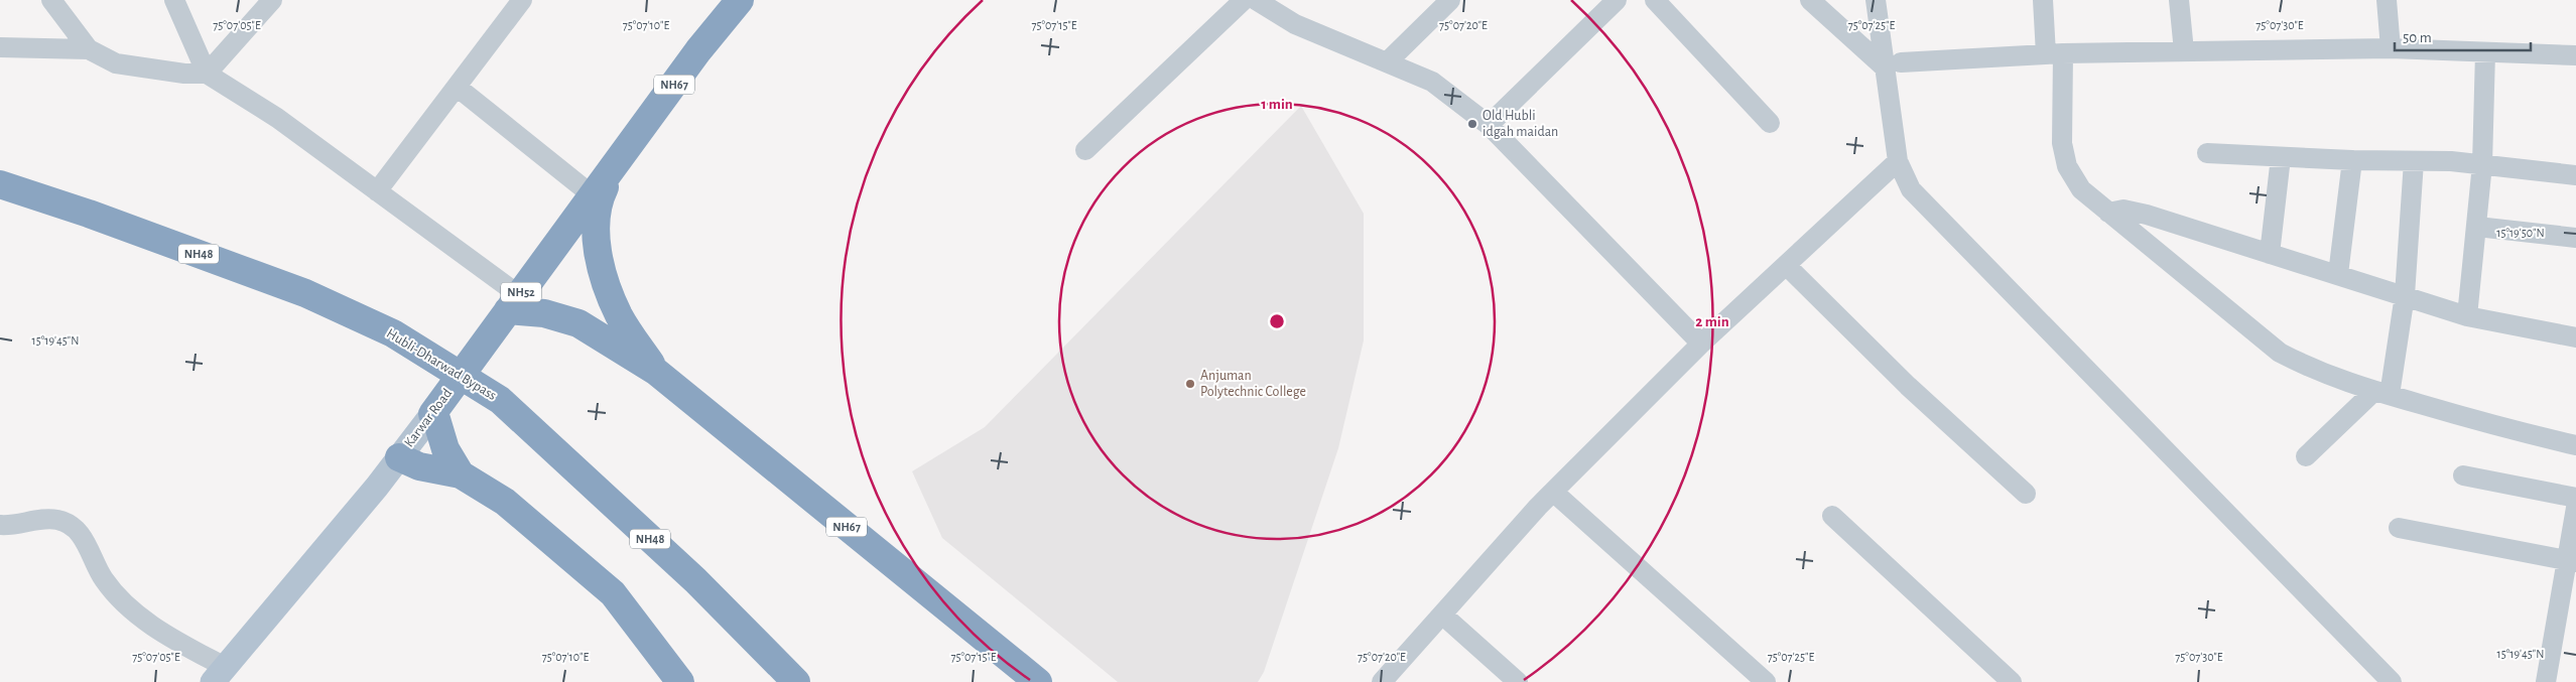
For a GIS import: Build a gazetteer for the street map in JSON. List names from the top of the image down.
{
  "streets": {
    "highway": [
      "NH67",
      "NH48",
      "NH52",
      "Hubli-Dharwad Bypass",
      "Karwar Road"
    ]
  },
  "crossings": [
    ["NH67", "Karwar Road"]
  ],
  "places": ["Old Hubli idgah maidan", "Anjuman Polytechnic College"],
  "scale_bar": "50 m",
  "coordinates": [
    "75°07'05\"E",
    "75°07'10\"E",
    "75°07'15\"E",
    "75°07'20\"E",
    "75°07'25\"E",
    "75°07'30\"E",
    "15°19'50\"N",
    "15°19'45\"N"
  ],
  "rings": ["1 min", "2 min"]
}
